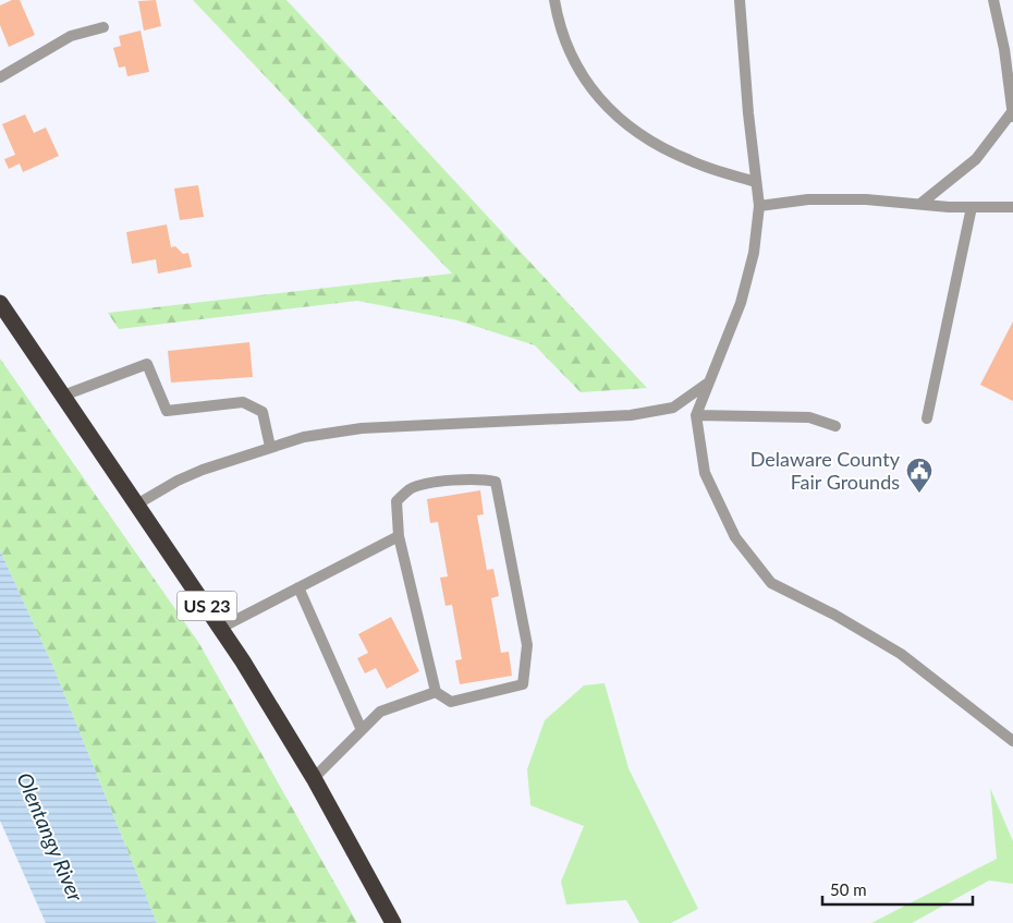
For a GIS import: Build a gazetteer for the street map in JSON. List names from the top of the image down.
{
  "streets": {
    "highway": ["US 23"]
  },
  "water": ["Olentangy River"],
  "places": {
    "public building": ["Delaware County Fair Grounds"]
  },
  "scale_bar": "50 m"
}
